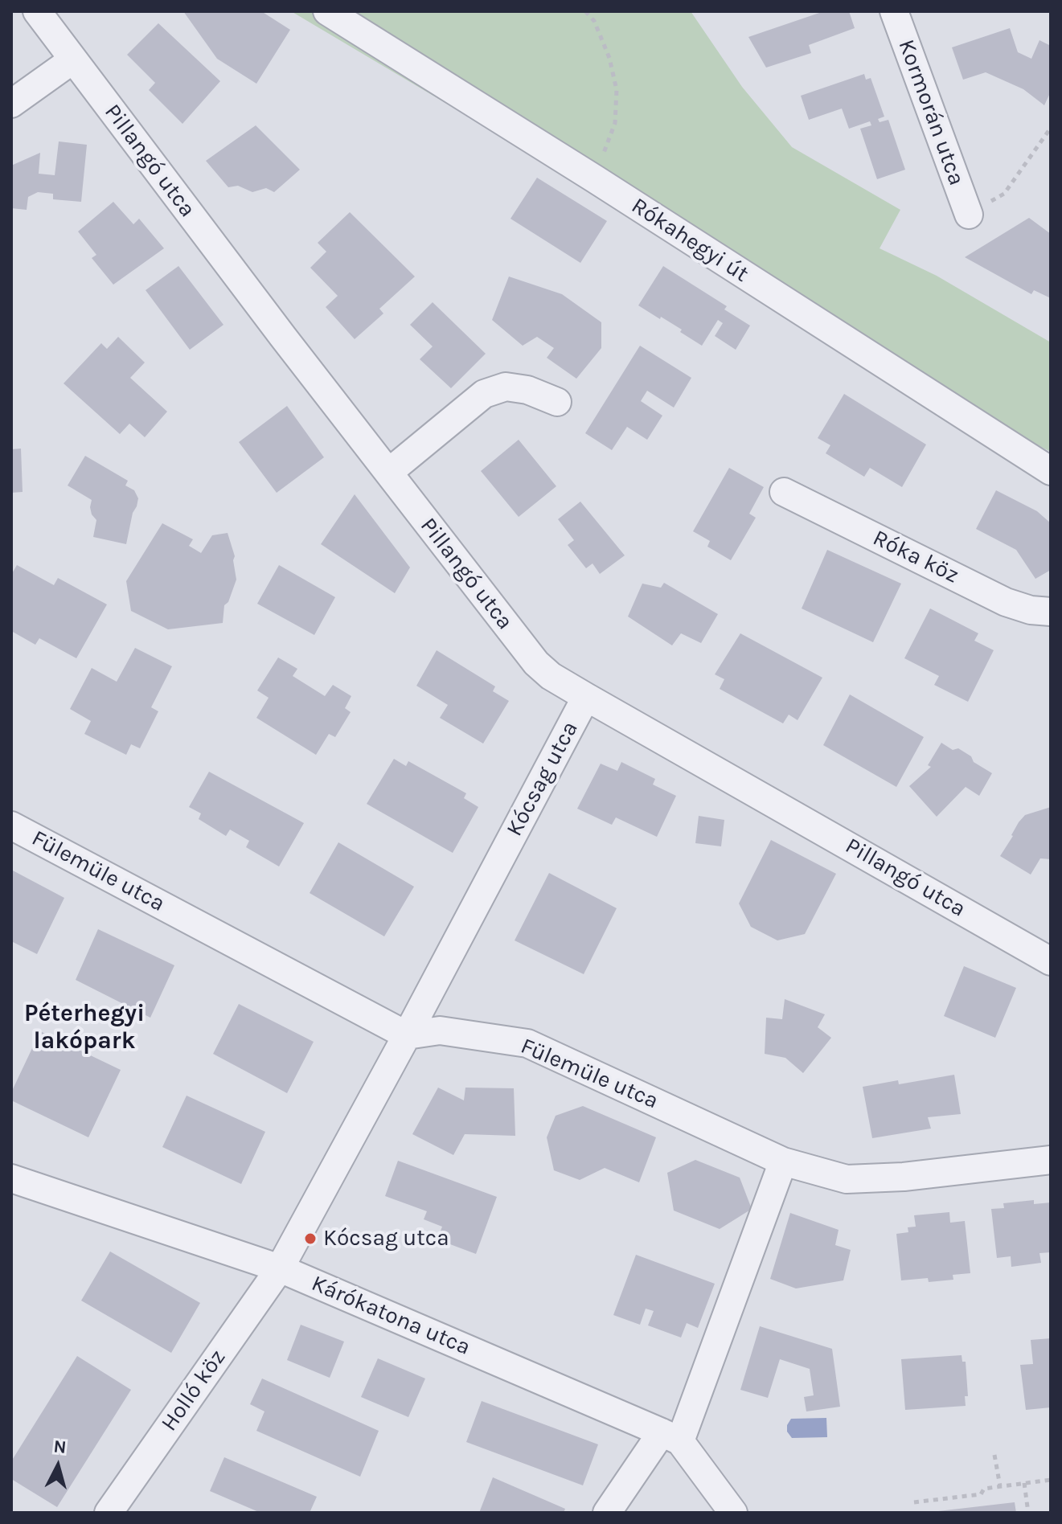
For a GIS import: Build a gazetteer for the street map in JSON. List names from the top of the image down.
{
  "streets": {
    "street": [
      "Kormorán utca",
      "Pillangó utca",
      "Rókahegyi út",
      "Róka köz",
      "Kócsag utca",
      "Fülemüle utca",
      "Kárókatona utca",
      "Holló köz"
    ]
  },
  "crossings": [
    ["Pillangó utca", "Kócsag utca"],
    ["Kócsag utca", "Fülemüle utca"],
    ["Kócsag utca", "Kárókatona utca"],
    ["Kócsag utca", "Holló köz"],
    ["Kárókatona utca", "Holló köz"]
  ],
  "districts": ["Péterhegyi lakópark"],
  "places": ["Kócsag utca"],
  "north": "top"
}
